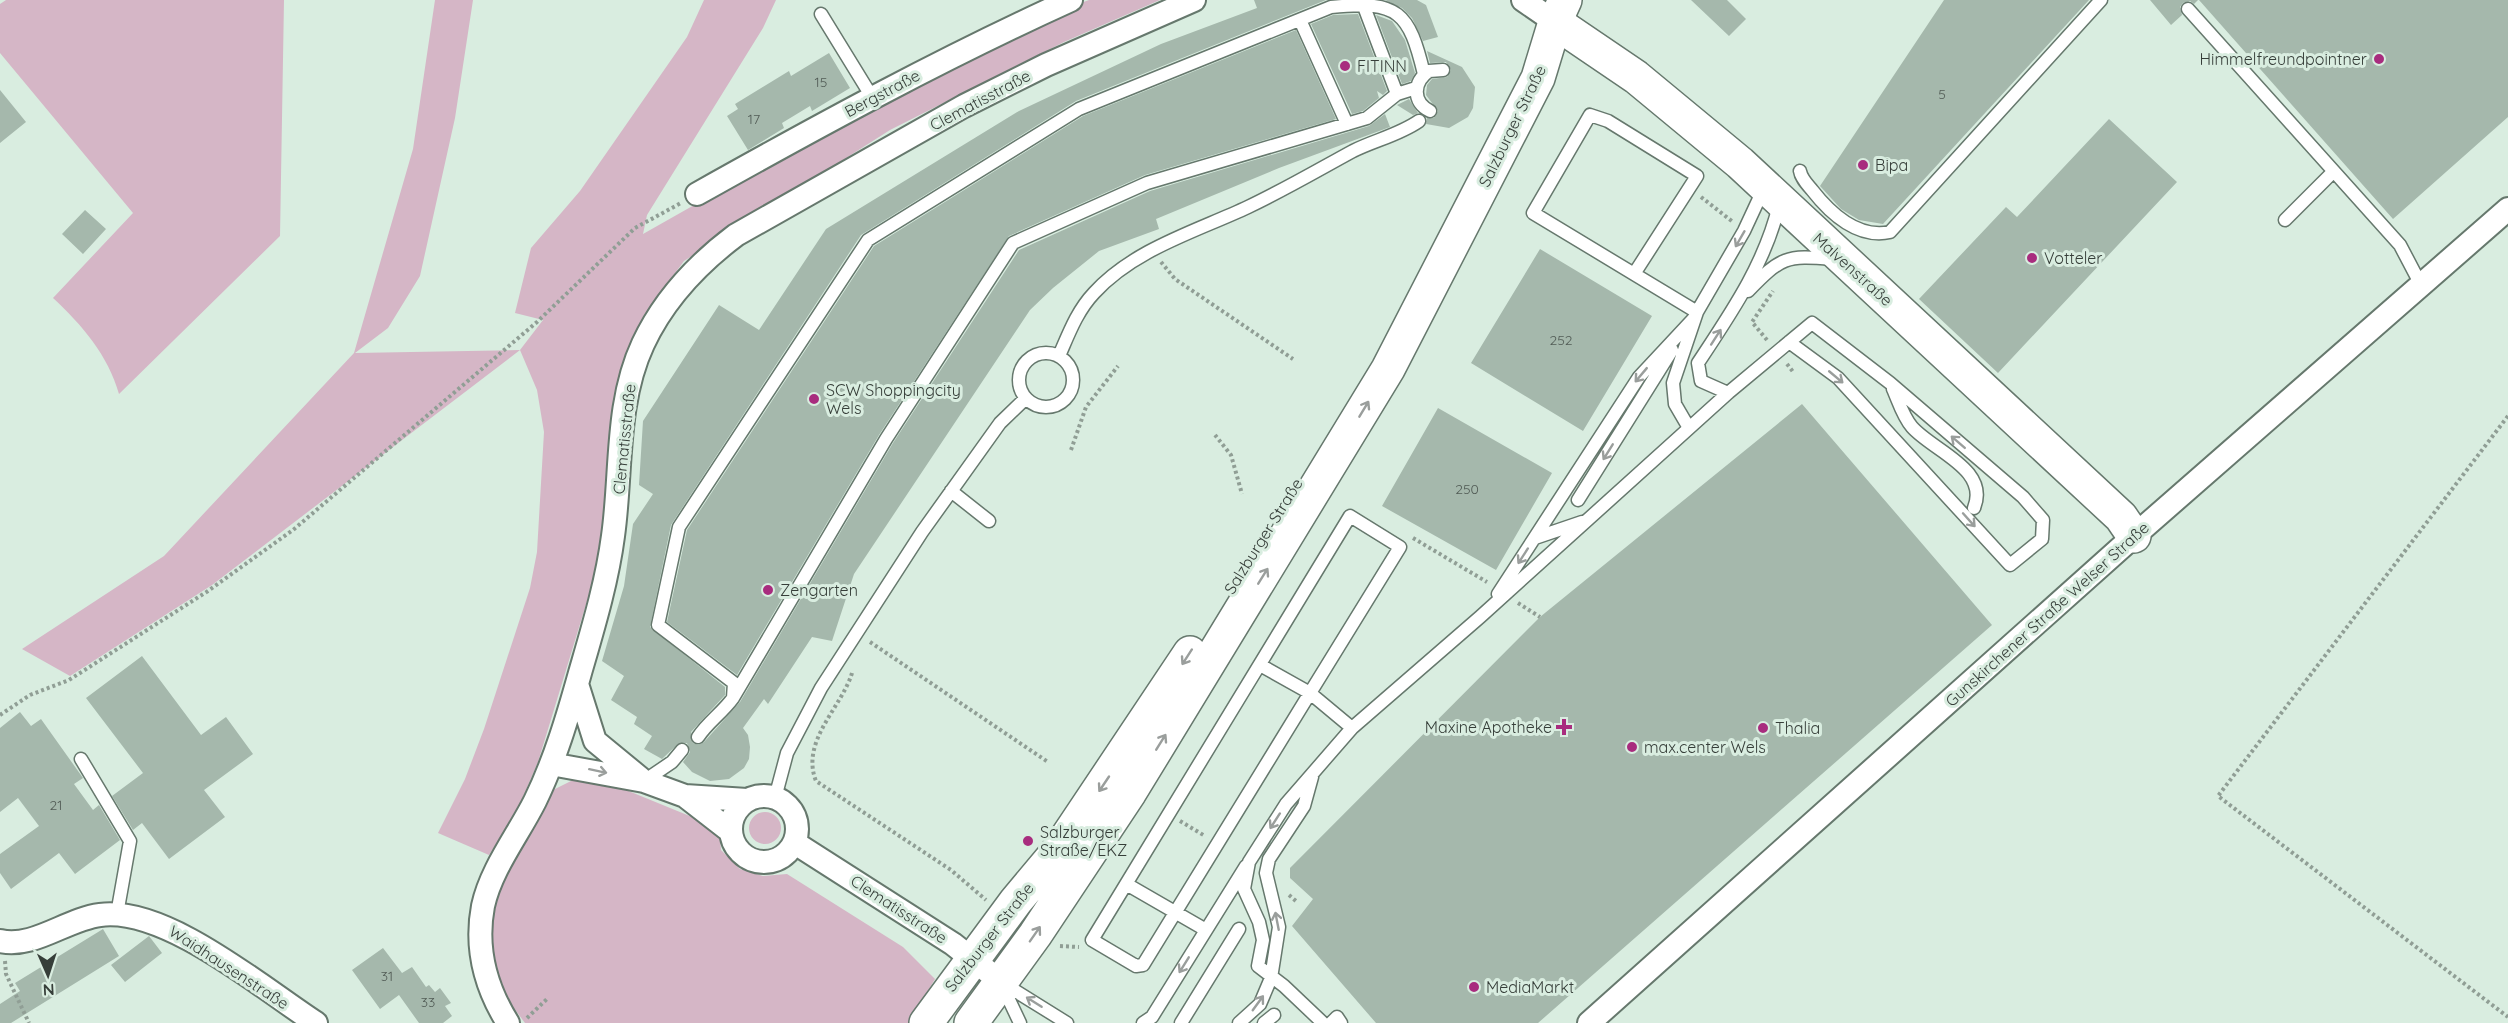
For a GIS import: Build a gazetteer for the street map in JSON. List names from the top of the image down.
{
  "streets": {
    "main road": ["Salzburger Straße", "Malvenstraße"],
    "street": [
      "Bergstraße",
      "Clematisstraße",
      "Gunskirchener Straße Welser Straße",
      "Waidhausenstraße"
    ]
  },
  "crossings": [
    ["Clematisstraße", "Salzburger Straße"],
    ["Salzburger Straße", "Malvenstraße"],
    ["Malvenstraße", "Gunskirchener Straße Welser Straße"]
  ],
  "places": {
    "other": [
      "Himmelfreundpointner",
      "FITINN",
      "Bipa",
      "Votteler",
      "SCW Shoppingcity Wels",
      "Zengarten",
      "Thalia",
      "max.center Wels",
      "Salzburger Straße/EKZ",
      "MediaMarkt"
    ],
    "health": ["Maxine Apotheke"]
  },
  "house_numbers": [
    "15",
    "5",
    "17",
    "252",
    "250",
    "21",
    "31",
    "33"
  ],
  "north": "bottom"
}
